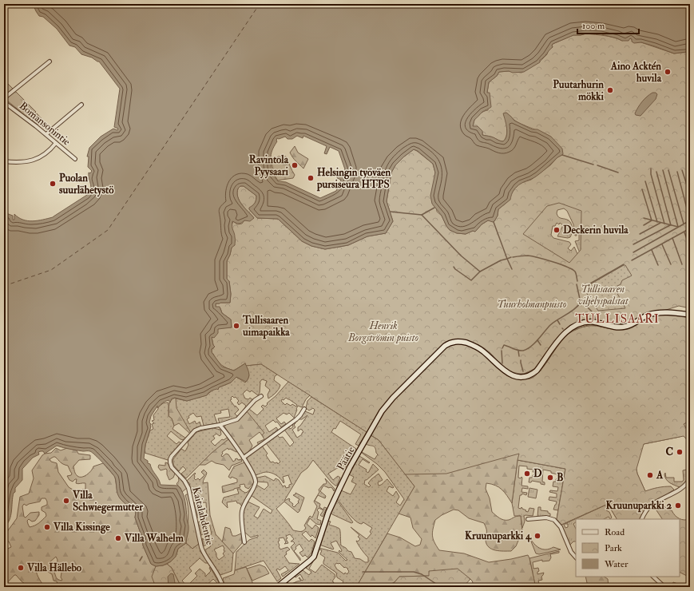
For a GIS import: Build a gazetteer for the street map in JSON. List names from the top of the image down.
{
  "streets": {
    "street": ["Bomansonintie", "Päätie", "Kaitalahdentie"]
  },
  "districts": ["TULLISAARI"],
  "parks": ["Tullisaaren viljelyspalstat", "Tuurholmanpuisto", "Henrik Borgströmin puisto"],
  "places": [
    "Aino Acktén huvila",
    "Puutarhurin mökki",
    "Ravintola Pyysaari",
    "Helsingin työväen pursiseura HTPS",
    "Puolan suurlähetystö",
    "Deckerin huvila",
    "Tullisaaren uimapaikka",
    "C",
    "D",
    "A",
    "B",
    "Villa Schwiegermutter",
    "Kruunuparkki 2",
    "Villa Kissinge",
    "Kruunuparkki 4",
    "Villa Walhelm",
    "Villa Hällebo"
  ],
  "legend": ["Road", "Park", "Water"],
  "scale_bar": "100 m"
}
